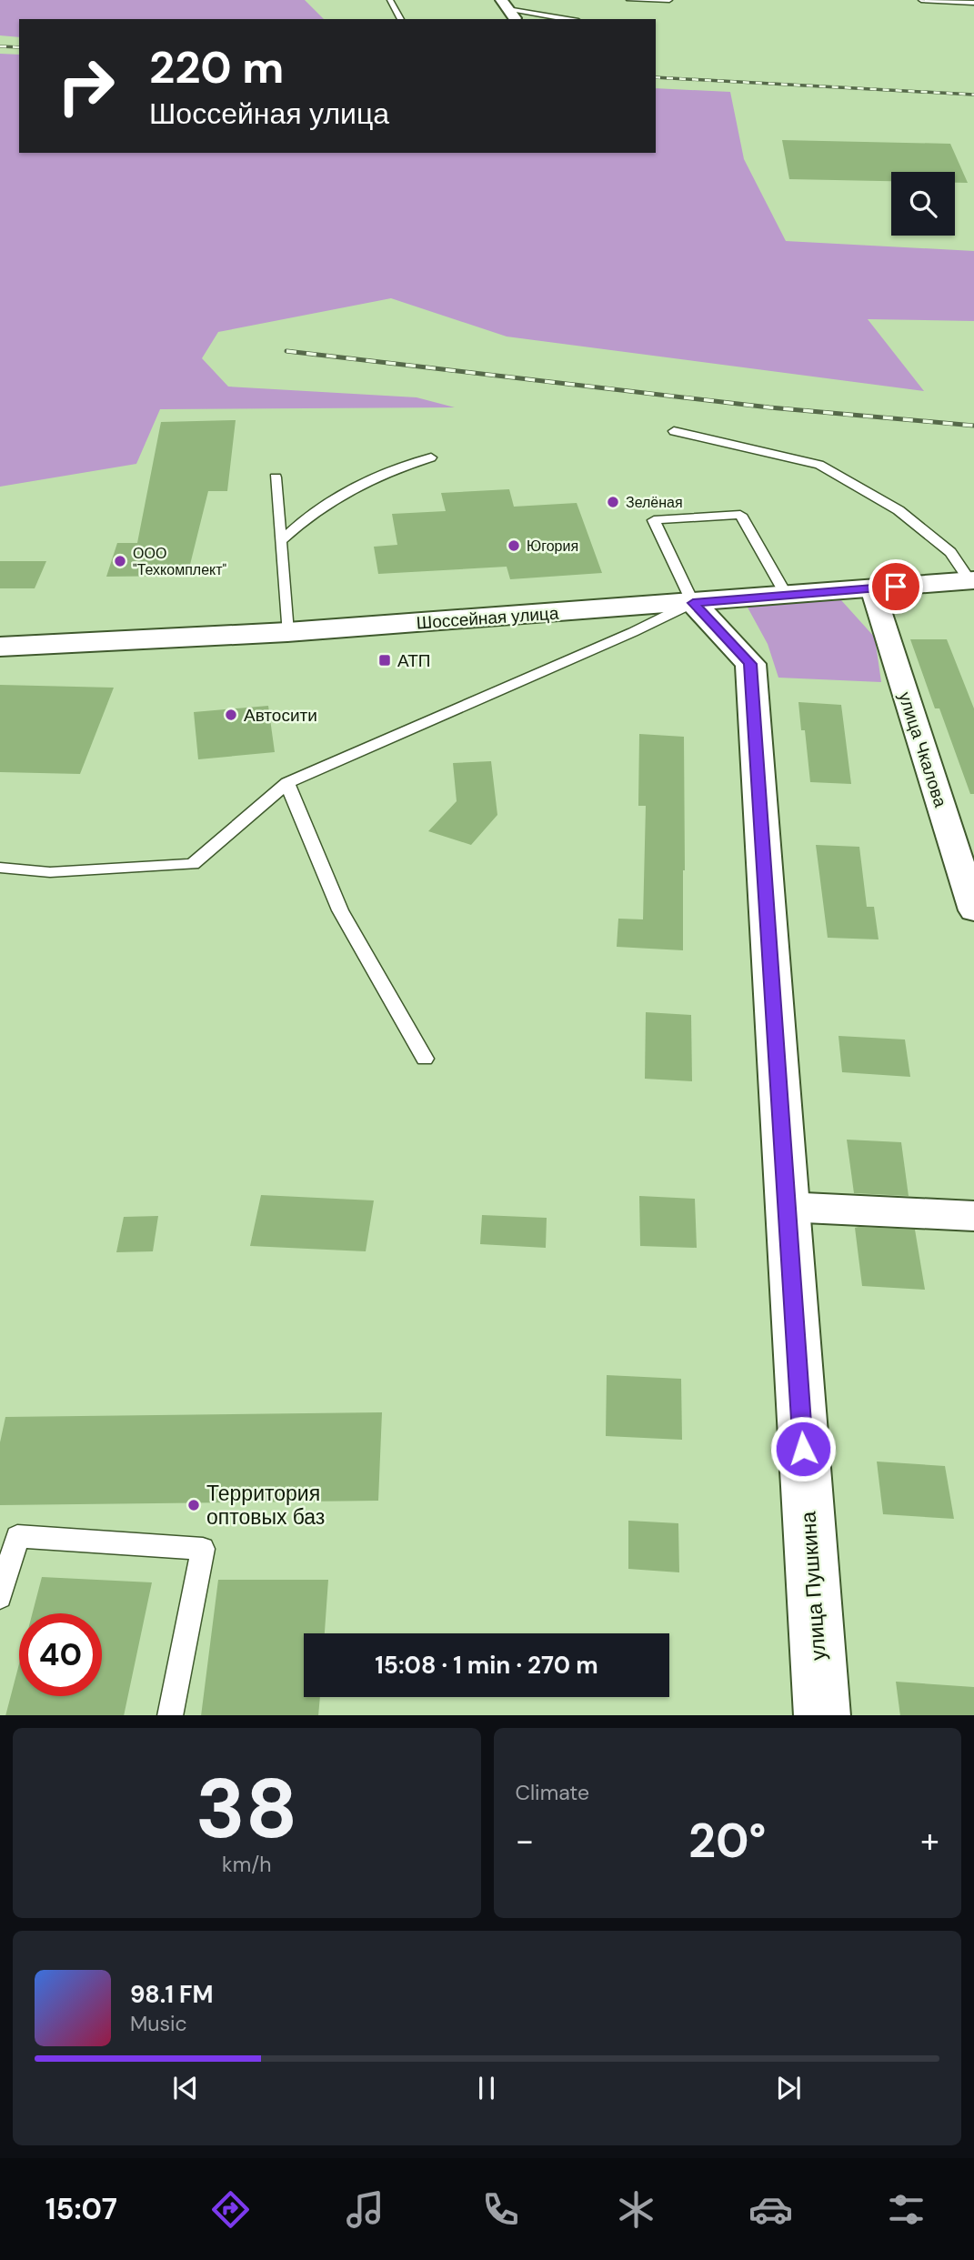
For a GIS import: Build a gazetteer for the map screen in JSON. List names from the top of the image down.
{
  "streets": {
    "street": ["Шоссейная улица", "улица Чкалова", "улица Пушкина"]
  },
  "crossings": [
    ["Шоссейная улица", "улица Чкалова"],
    ["Шоссейная улица", "улица Пушкина"]
  ],
  "places": {
    "other": [
      "Зелёная",
      "Югория",
      "ООО \"Техкомплект\"",
      "Автосити",
      "Территория оптовых баз"
    ],
    "transit": ["АТП"]
  },
  "page": {
    "turn": ["220 m", "Шоссейная улица"],
    "limit": "40",
    "trip": "15:08 · 1 min · 270 m",
    "tile": [
      ["38", "km/h"],
      "Climate"
    ],
    "heat": ["−", "20°", "+"],
    "song": ["98.1 FM", "Music"],
    "tabs": "15:07"
  }
}
